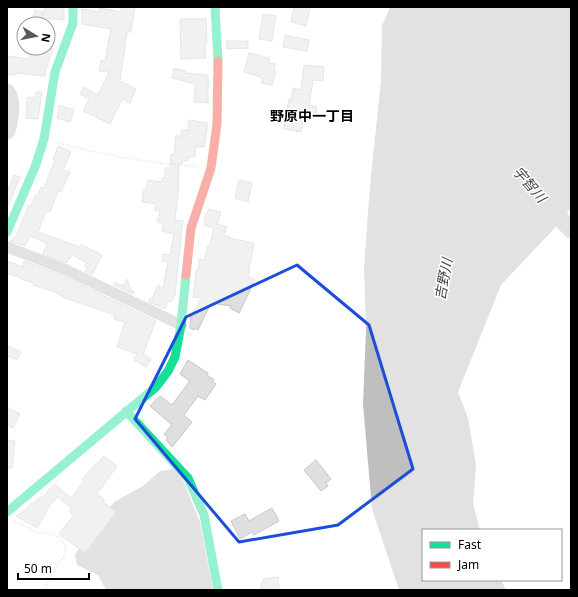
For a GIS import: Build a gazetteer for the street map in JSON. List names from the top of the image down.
{
  "districts": ["野原中一丁目"],
  "water": ["宇智川", "吉野川"],
  "legend": ["Fast", "Jam"],
  "scale_bar": "50 m",
  "north": "right"
}
